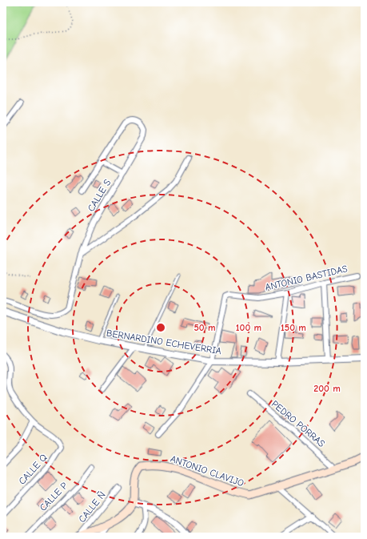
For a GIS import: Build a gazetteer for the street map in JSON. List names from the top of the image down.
{
  "streets": {
    "main road": ["ANTONIO CLAVIJO"],
    "street": [
      "CALLE S",
      "ANTONIO BASTIDAS",
      "BERNARDINO ECHEVERRIA",
      "PEDRO PORRAS",
      "CALLE Q",
      "CALLE P",
      "CALLE Ñ"
    ]
  },
  "crossings": [
    ["ANTONIO BASTIDAS", "BERNARDINO ECHEVERRIA"],
    ["PEDRO PORRAS", "ANTONIO CLAVIJO"]
  ],
  "rings": [
    "50 m",
    "100 m",
    "150 m",
    "200 m"
  ]
}
